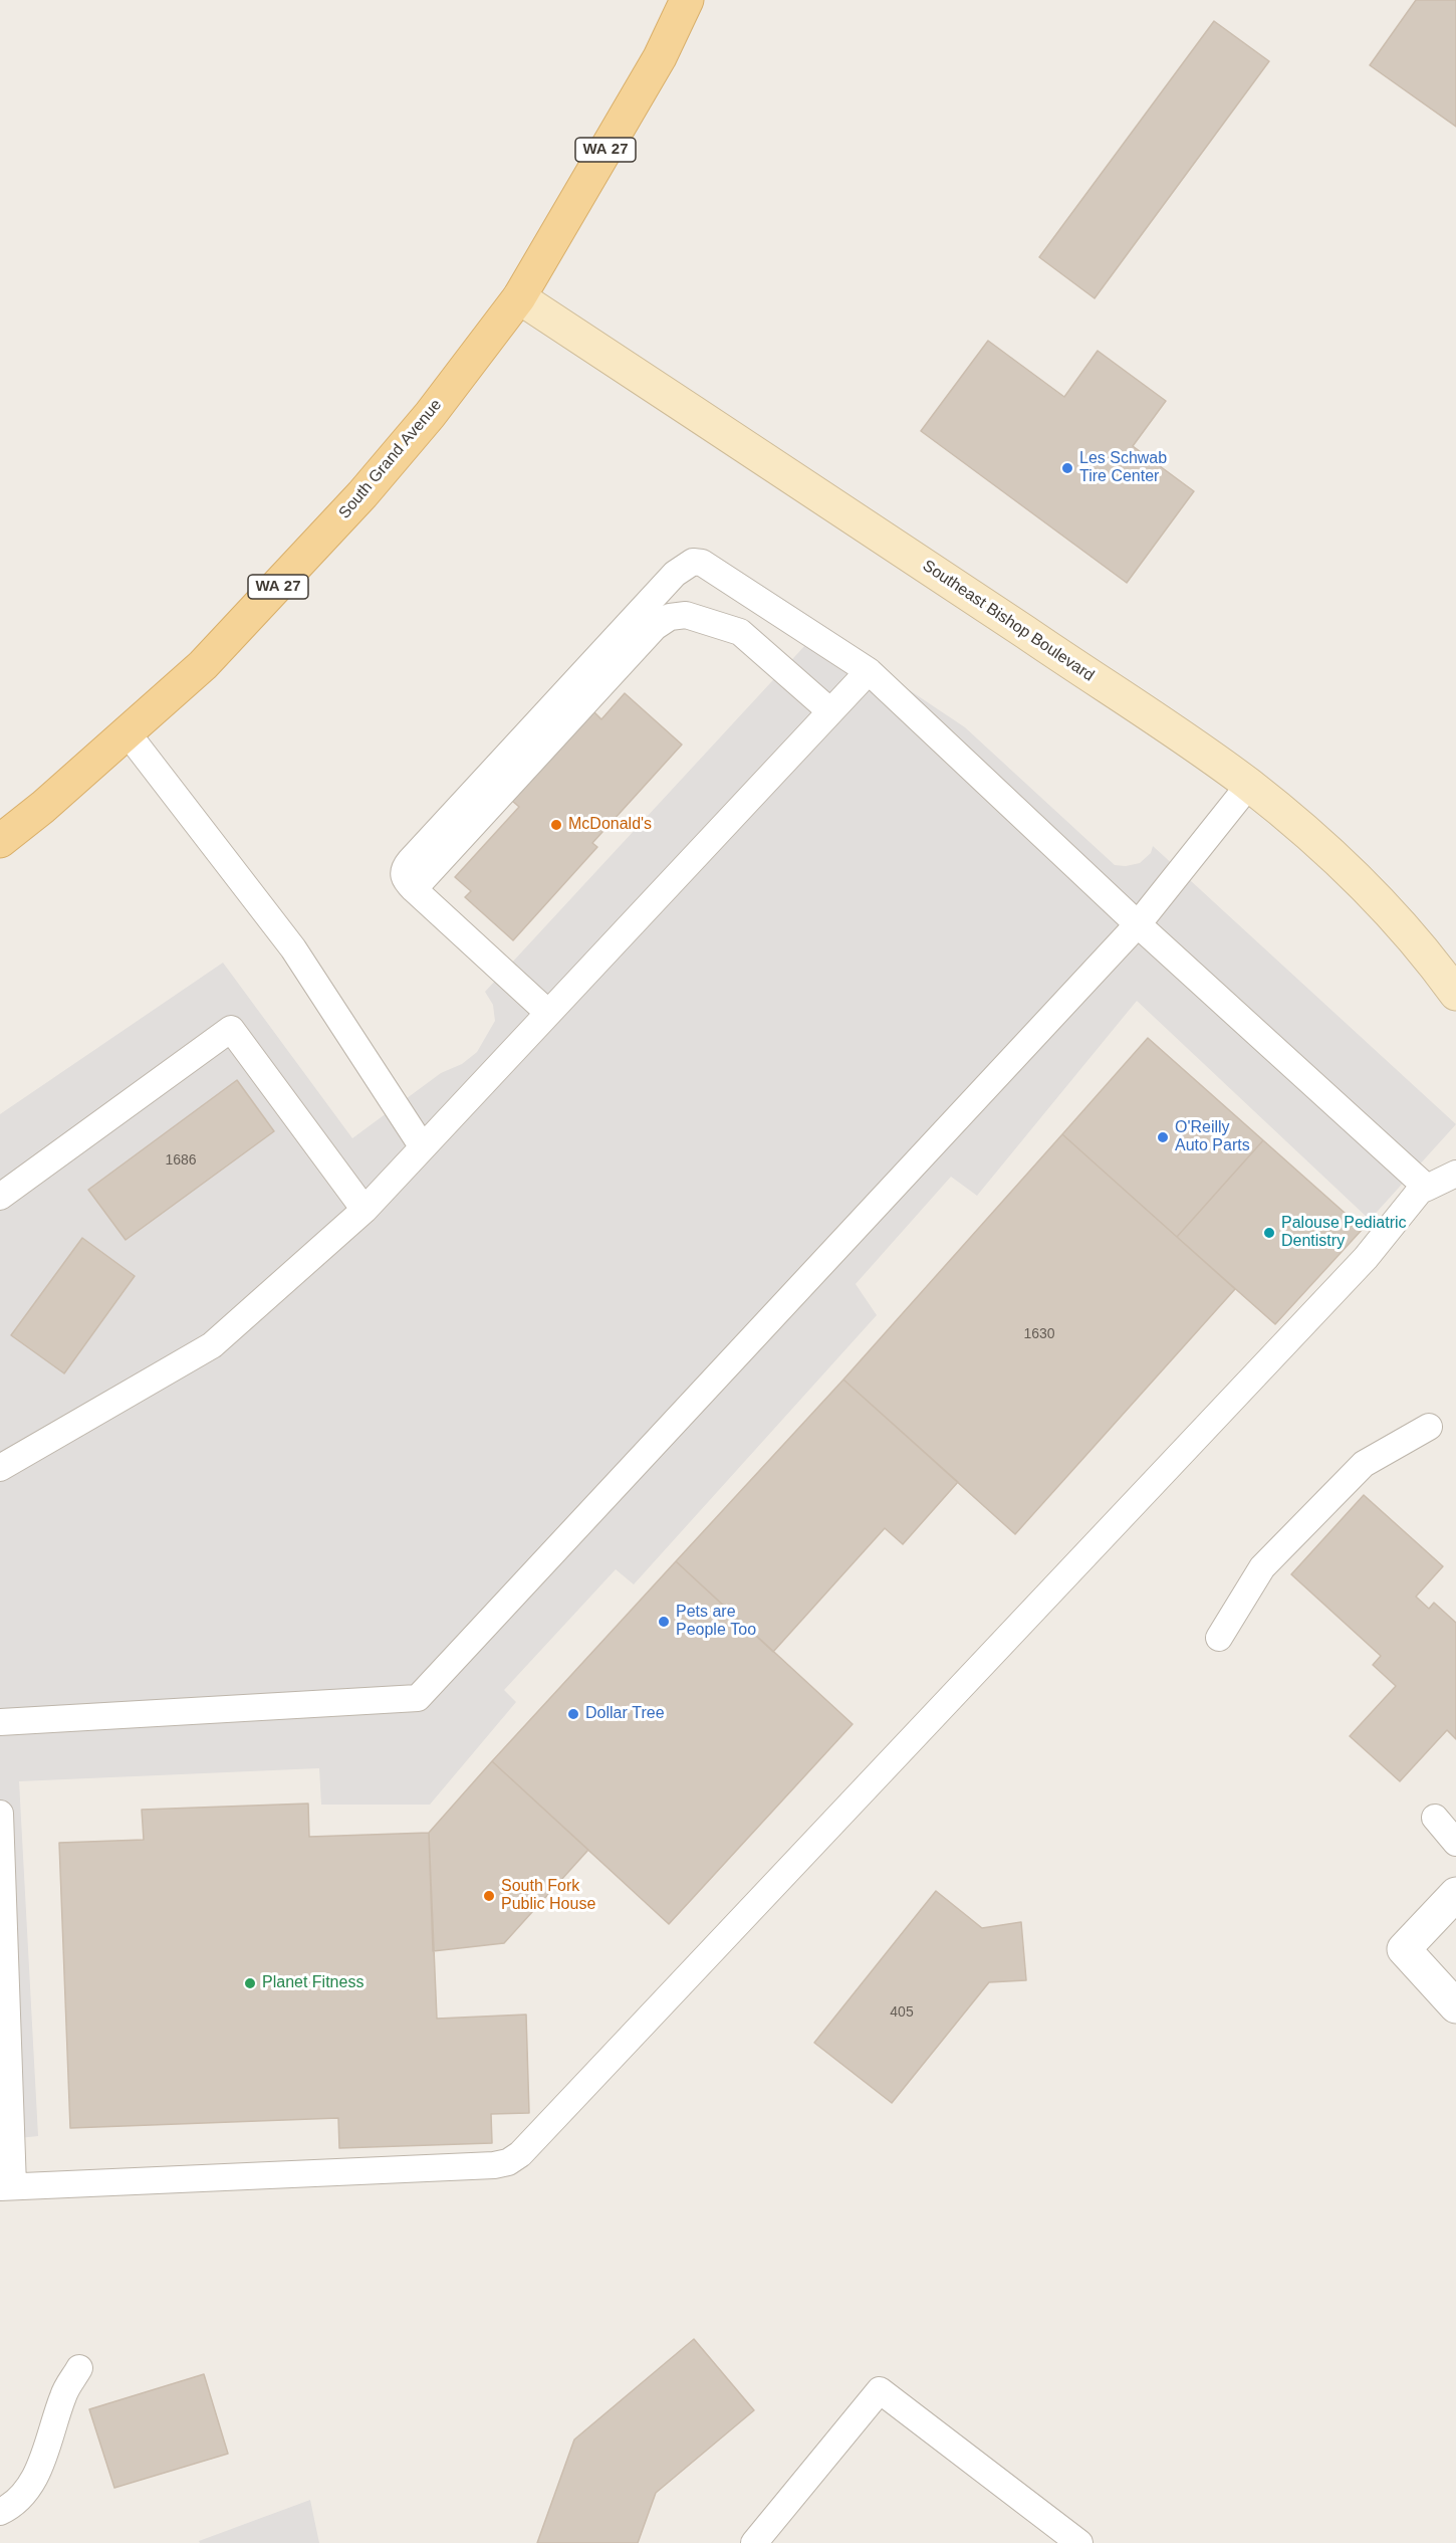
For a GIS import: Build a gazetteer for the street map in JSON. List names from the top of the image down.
{
  "streets": {
    "main road": ["WA 27", "South Grand Avenue"],
    "street": ["Southeast Bishop Boulevard"]
  },
  "crossings": [
    ["South Grand Avenue", "Southeast Bishop Boulevard"]
  ],
  "places": [
    "Les Schwab Tire Center",
    "McDonald's",
    "O'Reilly Auto Parts",
    "Palouse Pediatric Dentistry",
    "Pets are People Too",
    "Dollar Tree",
    "South Fork Public House",
    "Planet Fitness"
  ],
  "house_numbers": ["1686", "1630", "405"]
}
